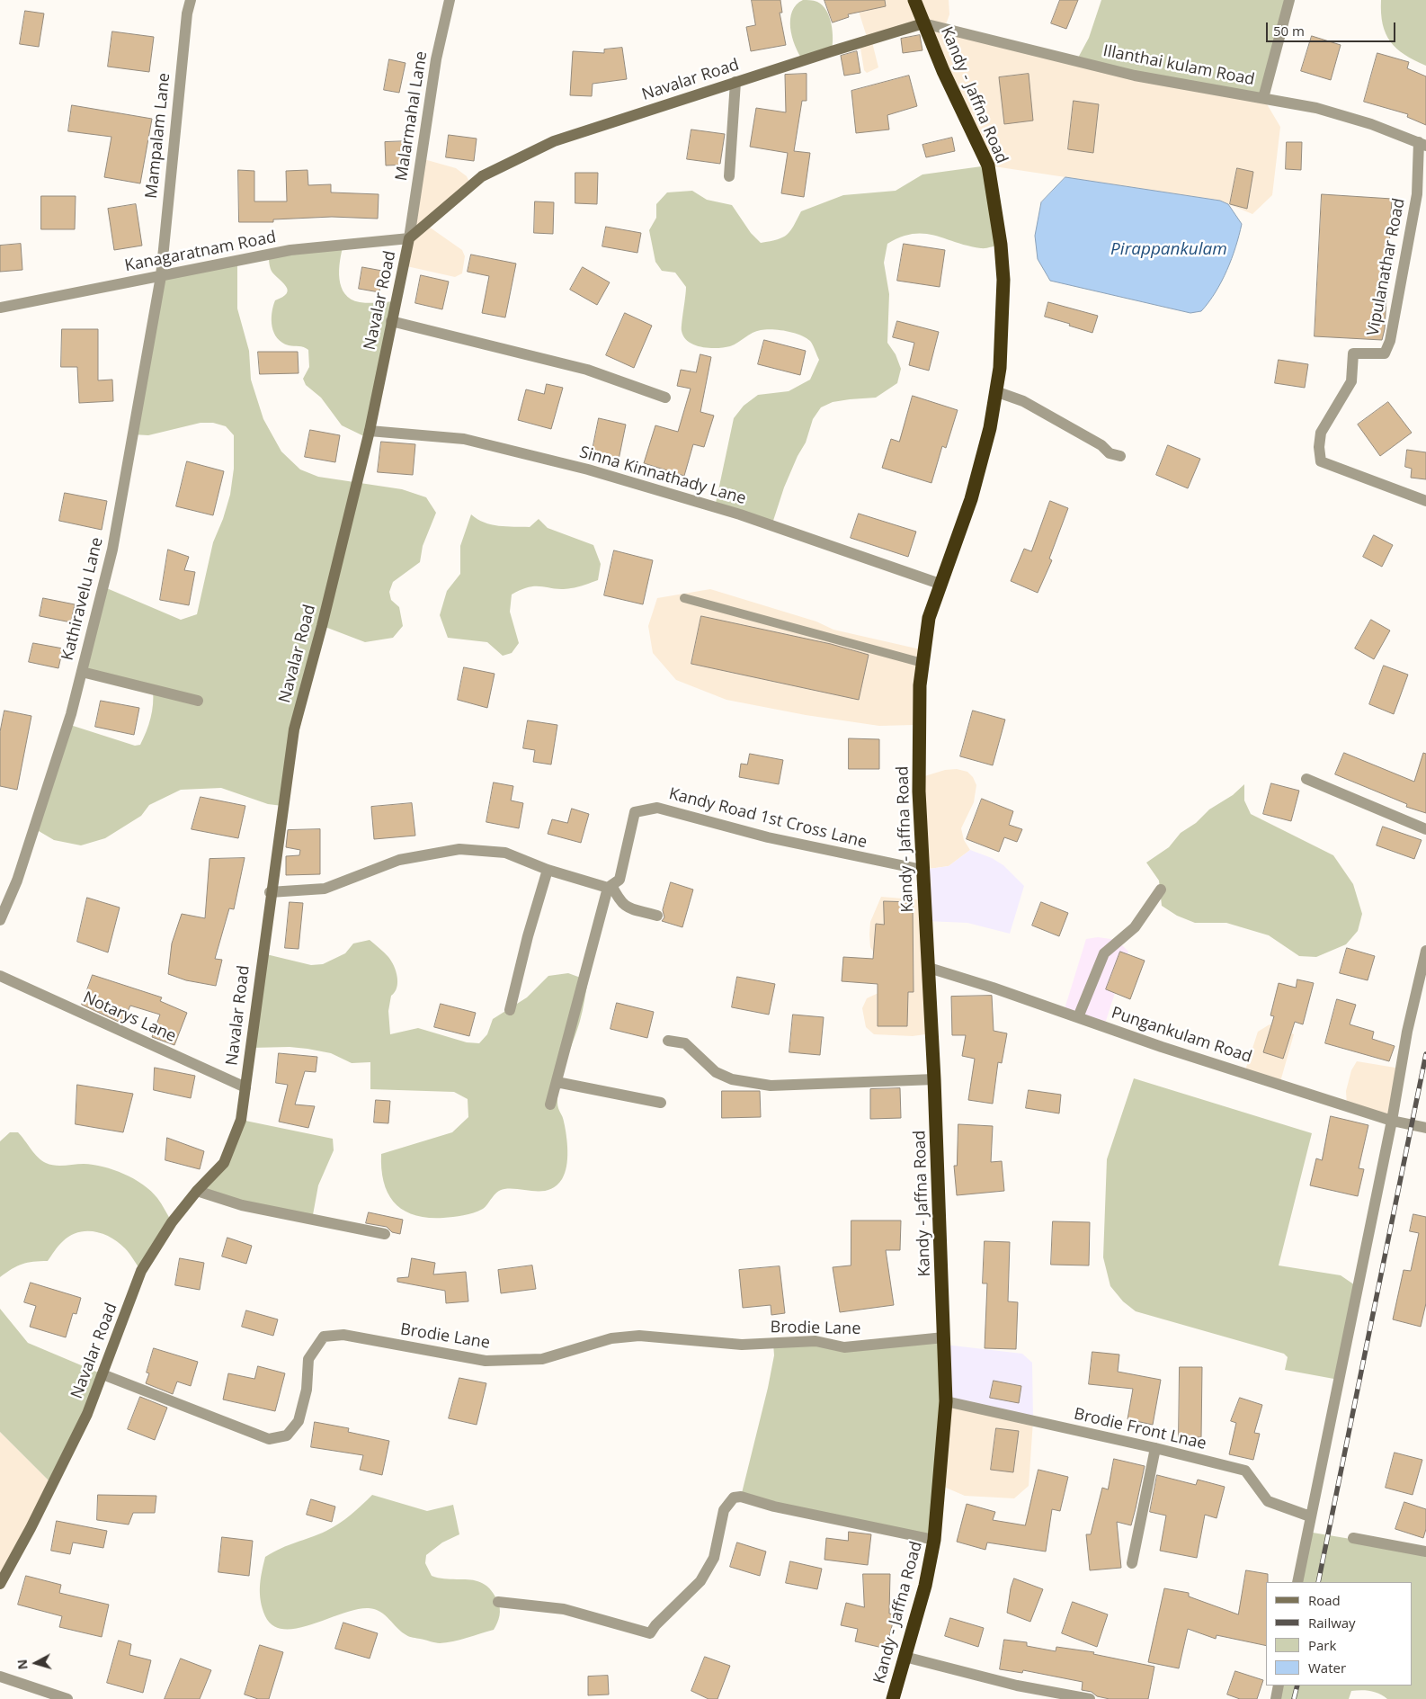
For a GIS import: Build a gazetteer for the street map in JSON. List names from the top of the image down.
{
  "streets": {
    "highway": ["Kandy - Jaffna Road"],
    "street": [
      "Illanthai kulam Road",
      "Navalar Road",
      "Malarmahal Lane",
      "Mampalam Lane",
      "Kanagaratnam Road",
      "Vipulanathar Road",
      "Sinna Kinnathady Lane",
      "Kathiravelu Lane",
      "Kandy Road 1st Cross Lane",
      "Notarys Lane",
      "Pungankulam Road",
      "Brodie Lane",
      "Brodie Front Lnae"
    ]
  },
  "crossings": [
    ["Illanthai kulam Road", "Navalar Road"],
    ["Illanthai kulam Road", "Kandy - Jaffna Road"],
    ["Illanthai kulam Road", "Vipulanathar Road"],
    ["Navalar Road", "Kandy - Jaffna Road"],
    ["Navalar Road", "Malarmahal Lane"],
    ["Navalar Road", "Kanagaratnam Road"],
    ["Navalar Road", "Sinna Kinnathady Lane"],
    ["Navalar Road", "Notarys Lane"],
    ["Navalar Road", "Brodie Lane"],
    ["Kandy - Jaffna Road", "Sinna Kinnathady Lane"],
    ["Kandy - Jaffna Road", "Kandy Road 1st Cross Lane"],
    ["Kandy - Jaffna Road", "Pungankulam Road"],
    ["Kandy - Jaffna Road", "Brodie Lane"],
    ["Kandy - Jaffna Road", "Brodie Front Lnae"],
    ["Malarmahal Lane", "Kanagaratnam Road"],
    ["Mampalam Lane", "Kanagaratnam Road"],
    ["Mampalam Lane", "Kathiravelu Lane"],
    ["Kanagaratnam Road", "Kathiravelu Lane"]
  ],
  "water": ["Pirappankulam"],
  "legend": [
    "Road",
    "Railway",
    "Park",
    "Water"
  ],
  "scale_bar": "50 m",
  "north": "left"
}
